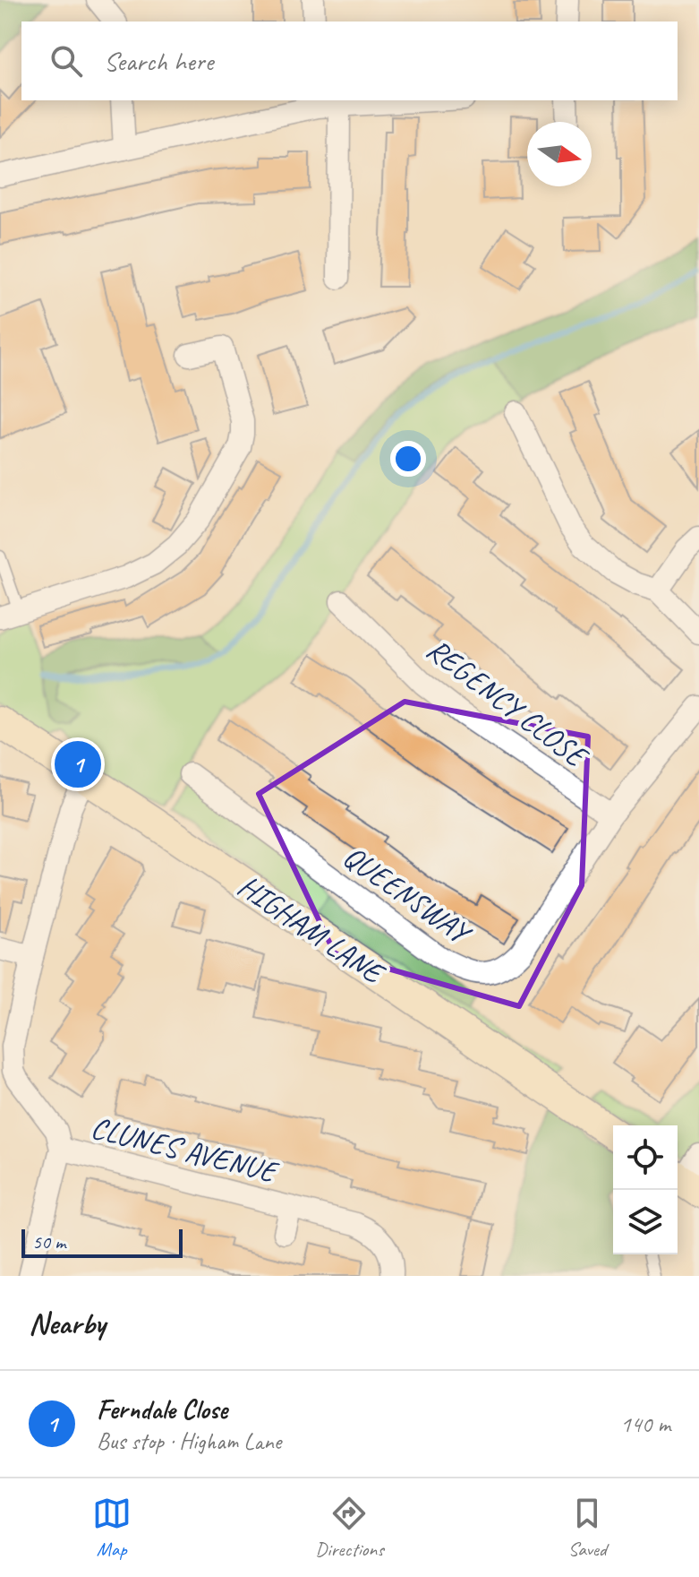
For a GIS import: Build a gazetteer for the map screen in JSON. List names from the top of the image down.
{
  "streets": {
    "street": [
      "REGENCY CLOSE",
      "QUEENSWAY",
      "HIGHAM LANE",
      "CLUNES AVENUE"
    ]
  },
  "crossings": [
    ["REGENCY CLOSE", "QUEENSWAY"]
  ],
  "scale_bar": "50 m",
  "north": "right",
  "page": {
    "search": "Search here",
    "pins": "1",
    "scale": "50 m",
    "heading": "Nearby",
    "list": [
      {
        "mark": "1",
        "name": "Ferndale Close",
        "note": "Bus stop · Higham Lane",
        "value": "140 m"
      }
    ],
    "nav": ["Map", "Directions", "Saved"]
  }
}
